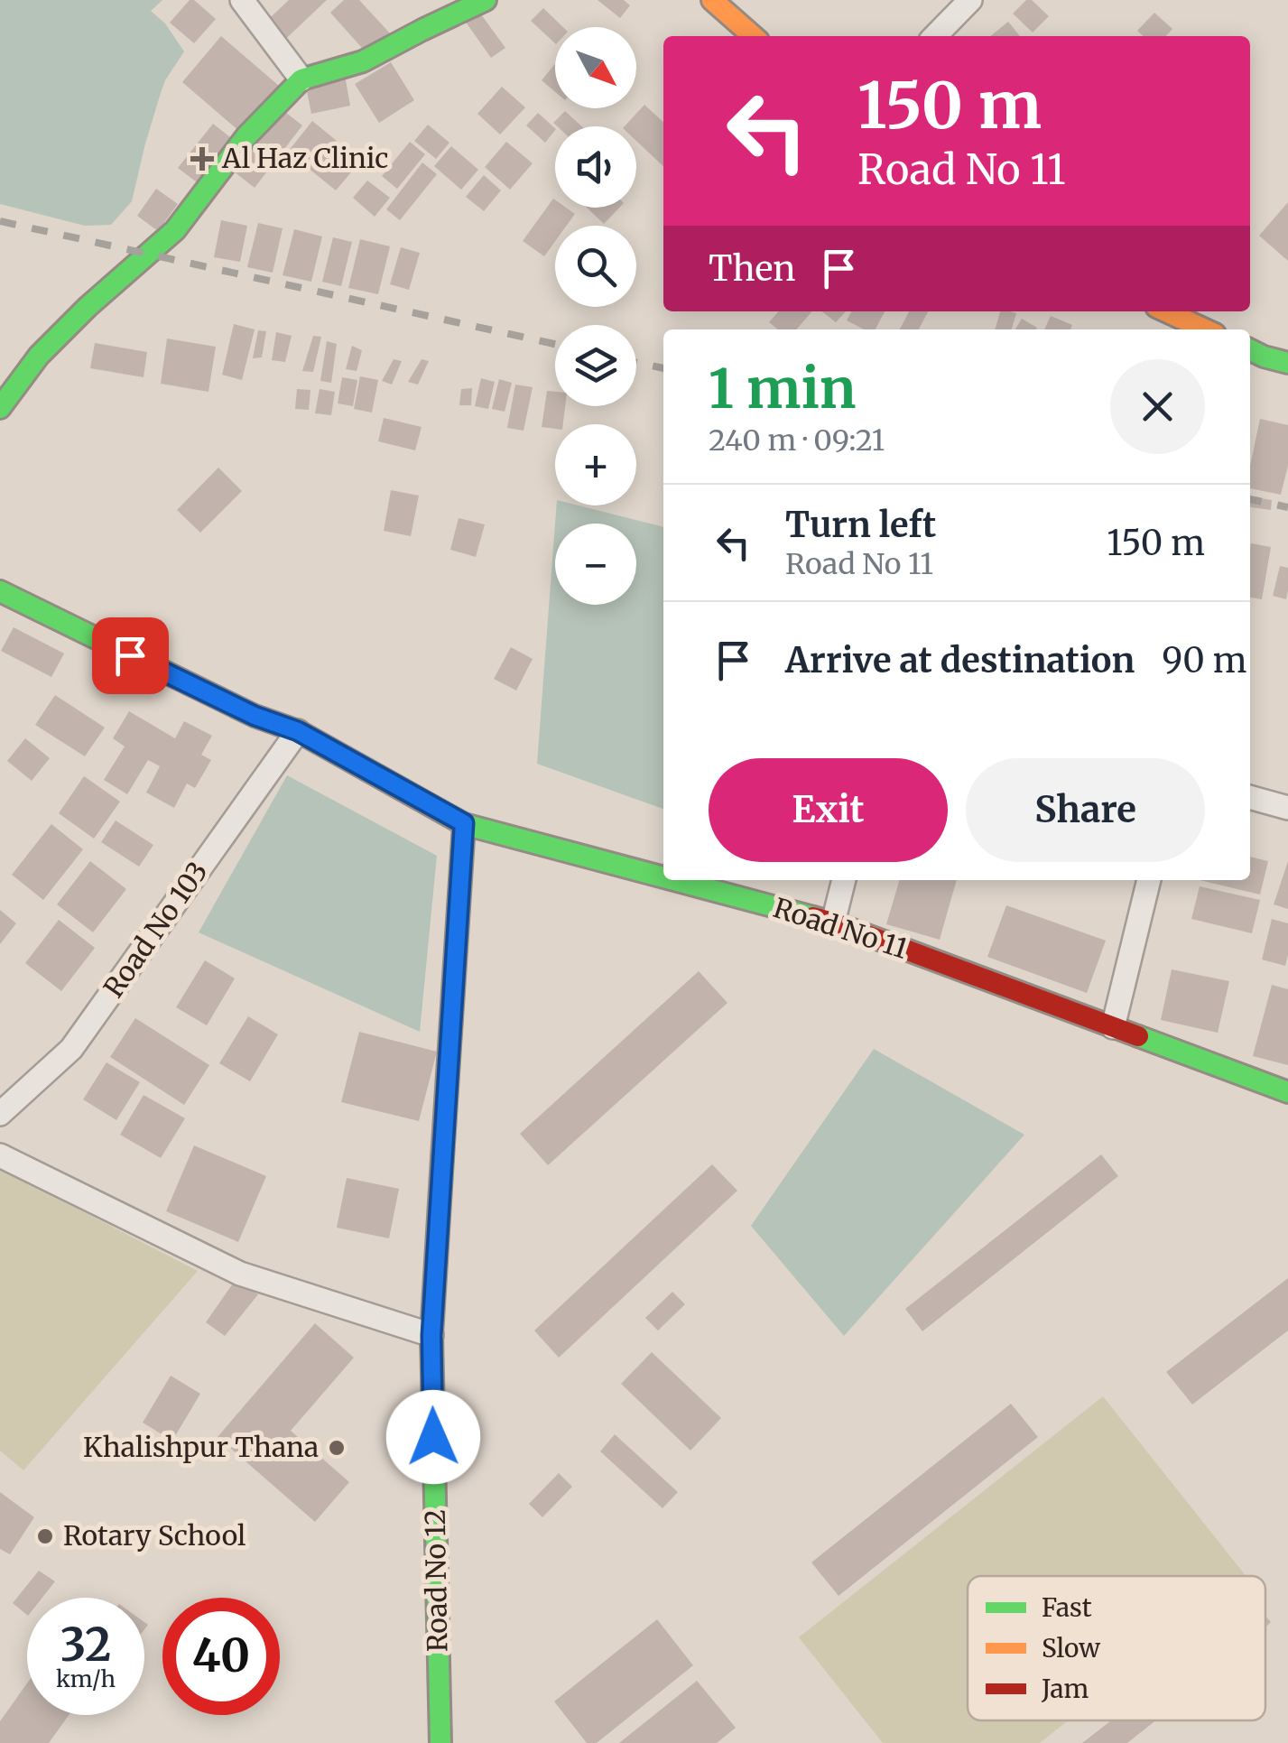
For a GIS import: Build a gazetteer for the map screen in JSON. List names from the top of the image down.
{
  "streets": {
    "main road": ["Road No 11", "Road No 12"],
    "street": ["Road No 103"]
  },
  "crossings": [
    ["Road No 11", "Road No 103"],
    ["Road No 11", "Road No 12"]
  ],
  "places": {
    "health": ["Al Haz Clinic"],
    "other": ["Khalishpur Thana", "Rotary School"]
  },
  "legend": ["Fast", "Slow", "Jam"],
  "north": "bottom right",
  "page": {
    "map_buttons": ["+", "−"],
    "turn": ["150 m", "Road No 11"],
    "then": "Then",
    "heading": ["1 min", "240 m · 09:21"],
    "list": [
      {
        "name": "Turn left",
        "note": "Road No 11",
        "value": "150 m"
      },
      {
        "name": "Arrive at destination",
        "value": "90 m"
      }
    ],
    "buttons": ["Exit", "Share"],
    "speed": "32 km/h",
    "limit": "40"
  }
}
